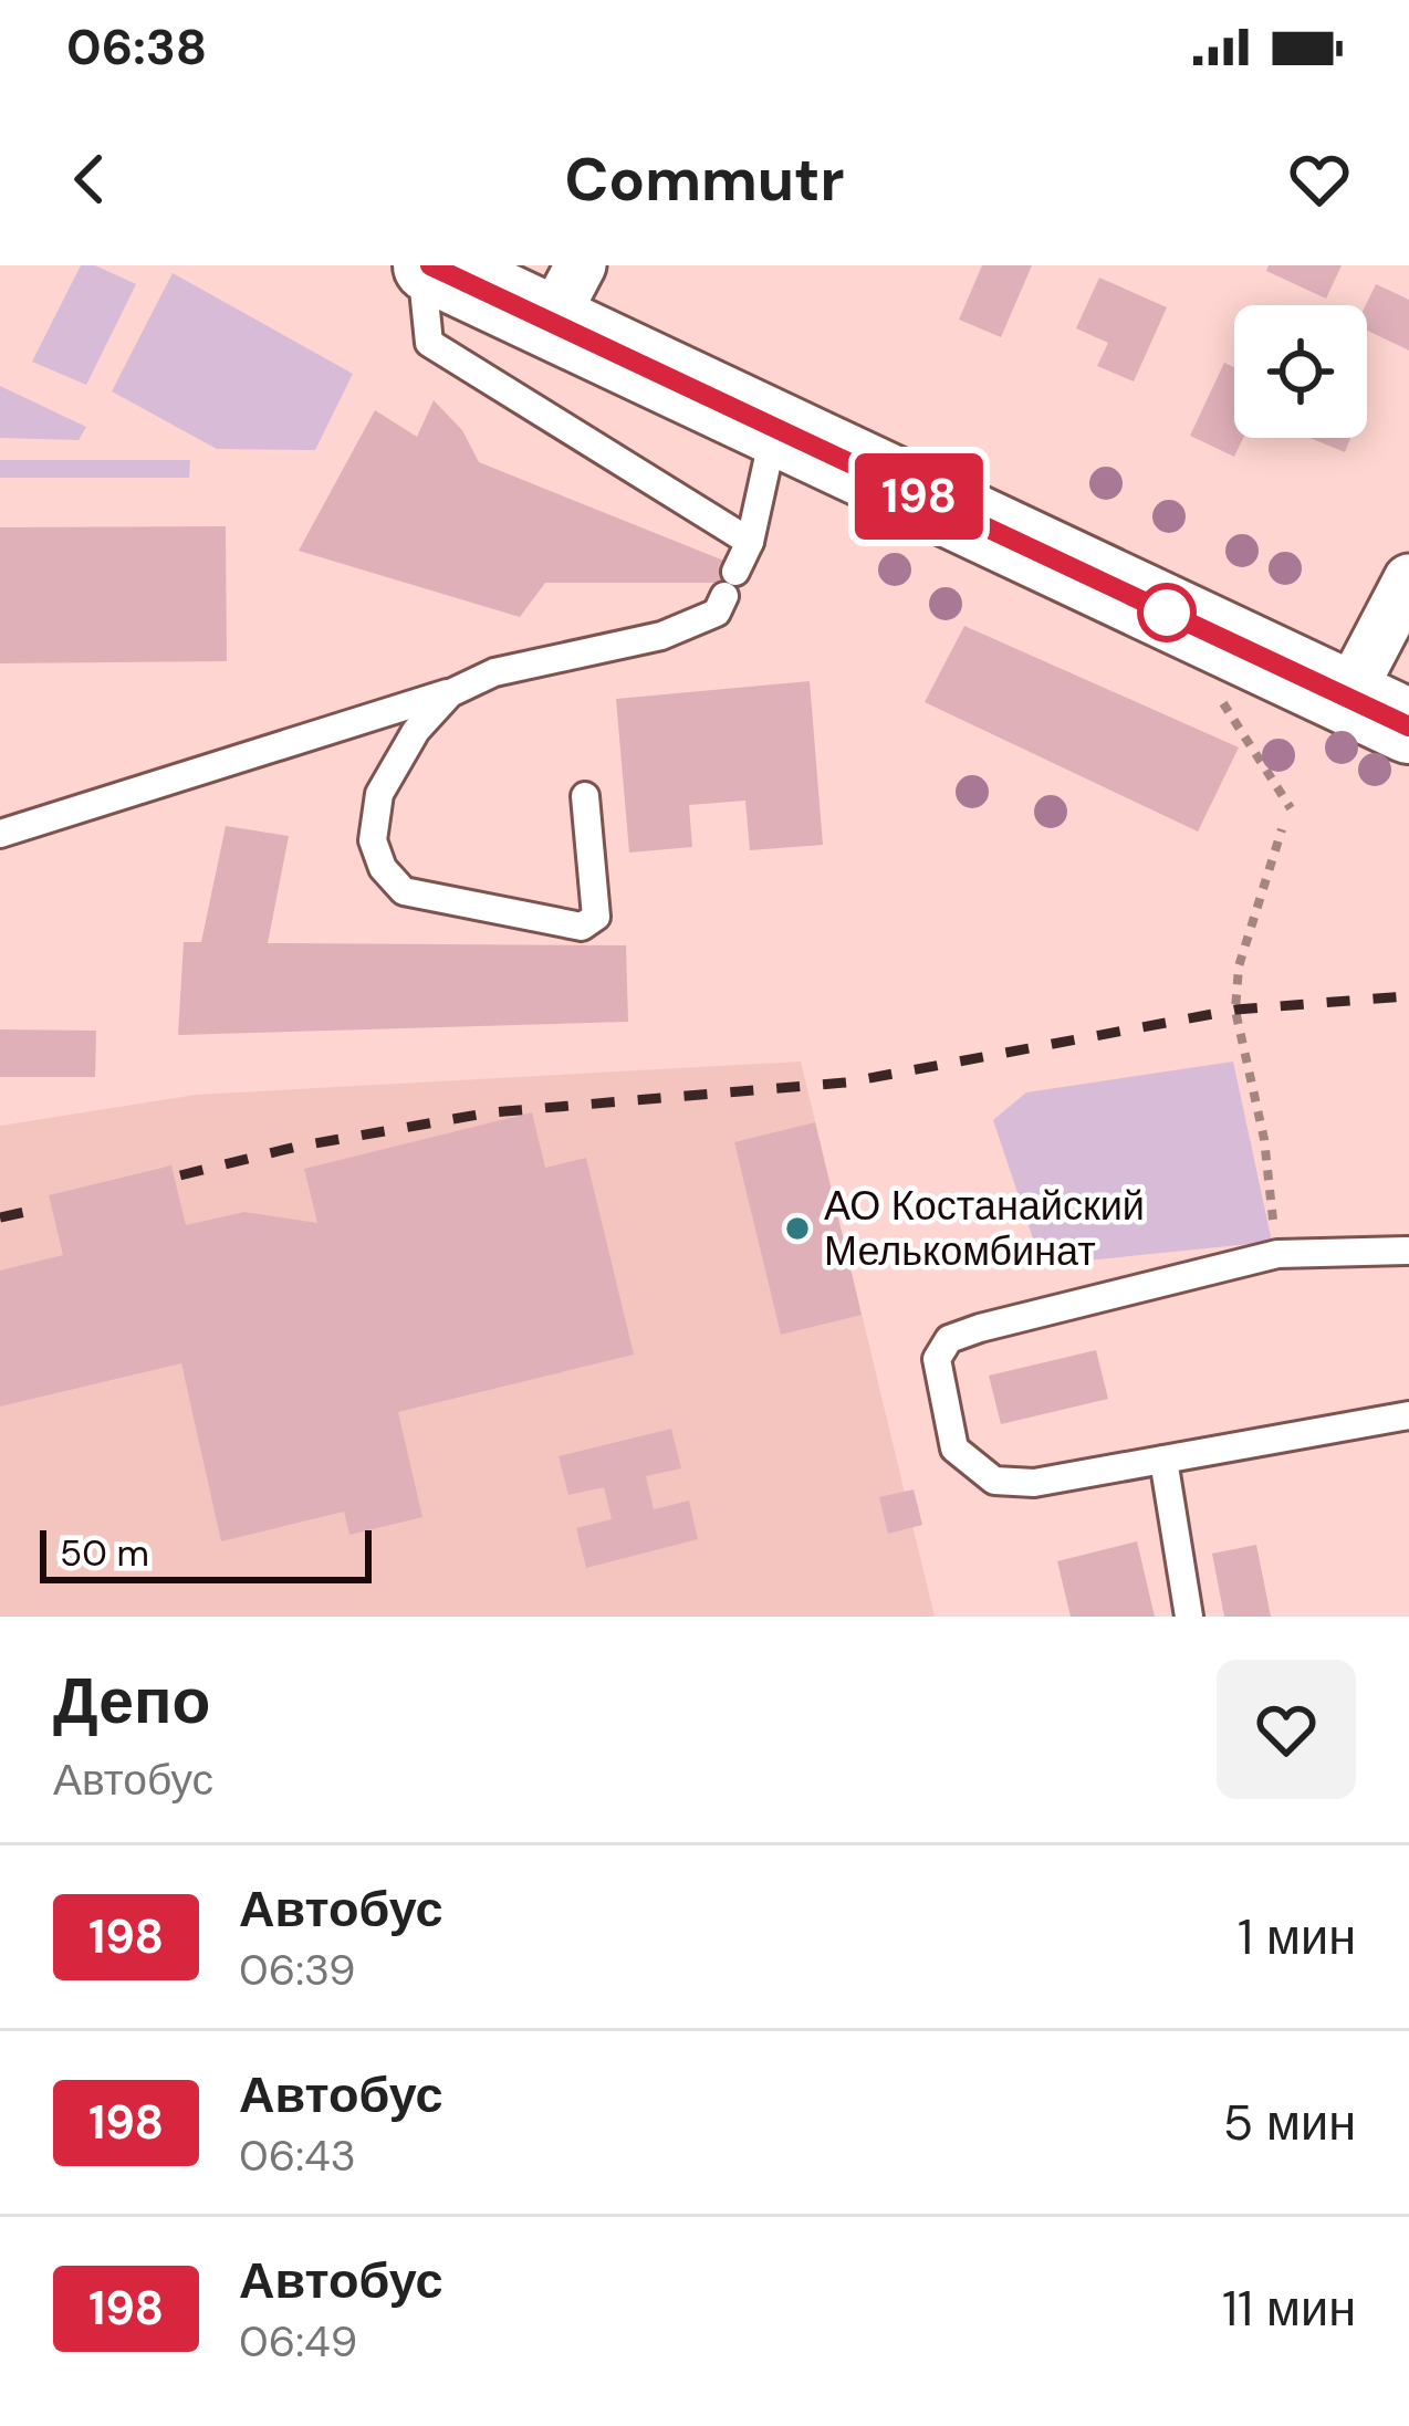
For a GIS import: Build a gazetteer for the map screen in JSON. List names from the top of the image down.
{
  "places": ["АО Костанайский Мелькомбинат"],
  "lines": ["bus line 198"],
  "scale_bar": "50 m",
  "page": {
    "status": "06:38",
    "header": "Commutr",
    "on_map": "198",
    "scale": "50 m",
    "heading": ["Депо", "Автобус"],
    "list": [
      {
        "mark": "198",
        "name": "Автобус",
        "note": "06:39",
        "value": "1 мин"
      },
      {
        "mark": "198",
        "name": "Автобус",
        "note": "06:43",
        "value": "5 мин"
      },
      {
        "mark": "198",
        "name": "Автобус",
        "note": "06:49",
        "value": "11 мин"
      }
    ]
  }
}
